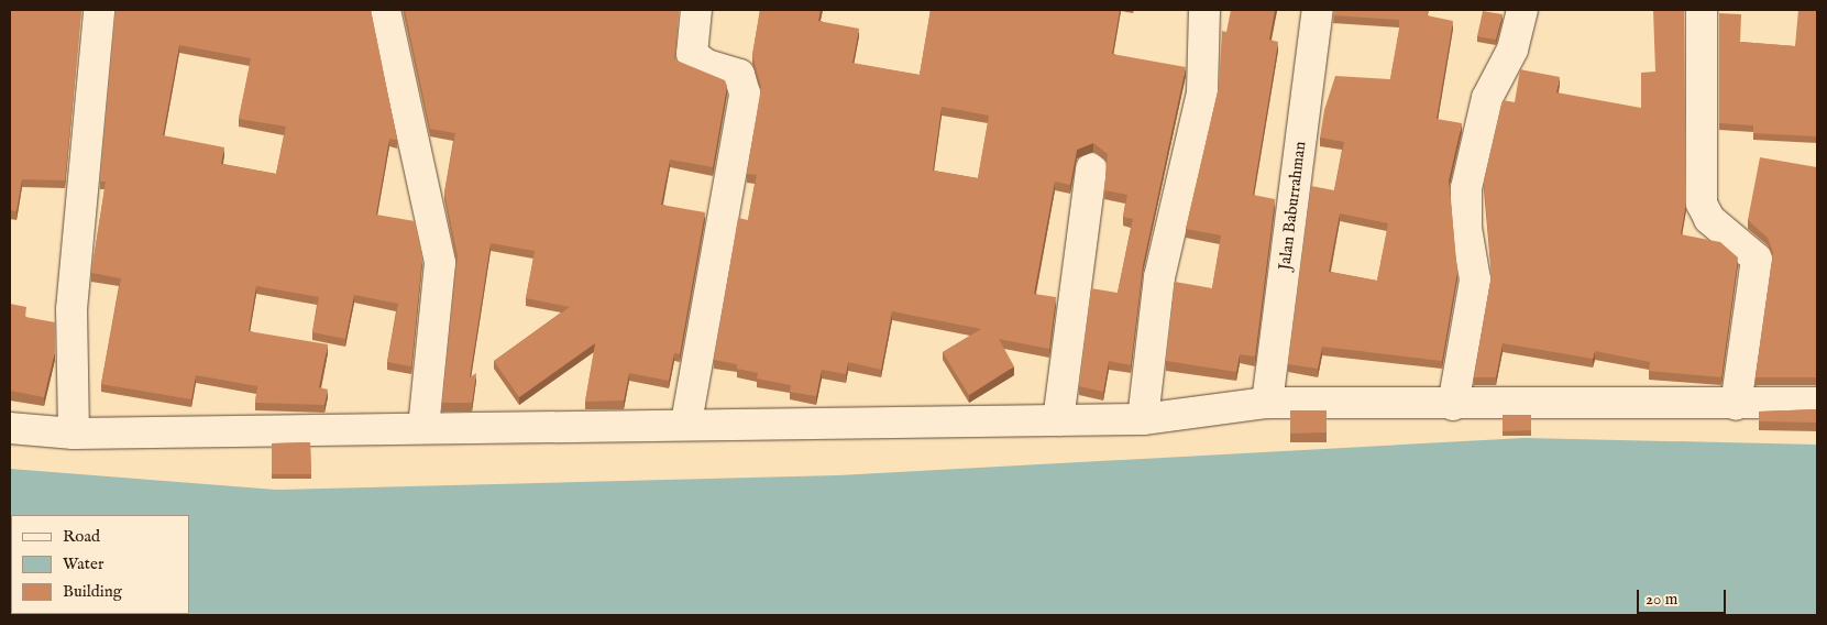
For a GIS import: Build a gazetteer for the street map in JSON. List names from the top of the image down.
{
  "streets": {
    "street": ["Jalan Baburrahman"]
  },
  "legend": ["Road", "Water", "Building"],
  "scale_bar": "20 m"
}
